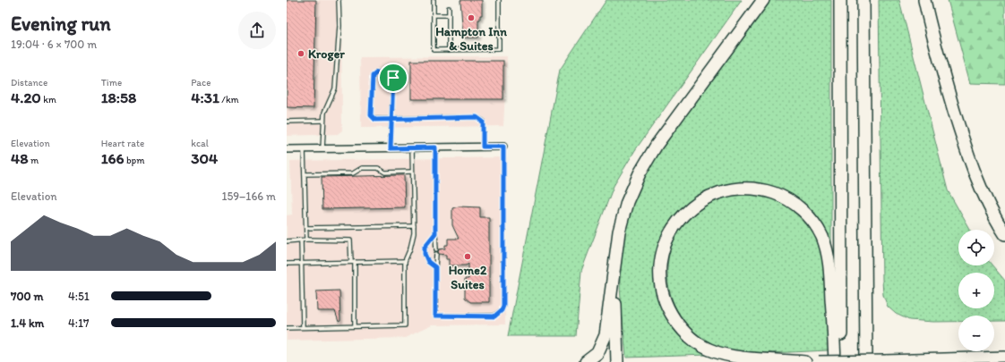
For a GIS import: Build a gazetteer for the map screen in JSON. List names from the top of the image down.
{
  "places": ["Hampton Inn & Suites", "Kroger", "Home2 Suites"],
  "page": {
    "heading": ["Evening run", "19:04 · 6 × 700 m"],
    "stats": [
      ["Distance", "4.20 km"],
      ["Time", "18:58"],
      ["Pace", "4:31 /km"],
      ["Elevation", "48 m"],
      ["Heart rate", "166 bpm"],
      ["kcal", "304"]
    ],
    "chart": ["Elevation", "159–166 m"],
    "map_buttons": ["+", "−"],
    "list": [
      {
        "name": "700 m",
        "note": "4:51"
      },
      {
        "name": "1.4 km",
        "note": "4:17"
      }
    ]
  }
}
